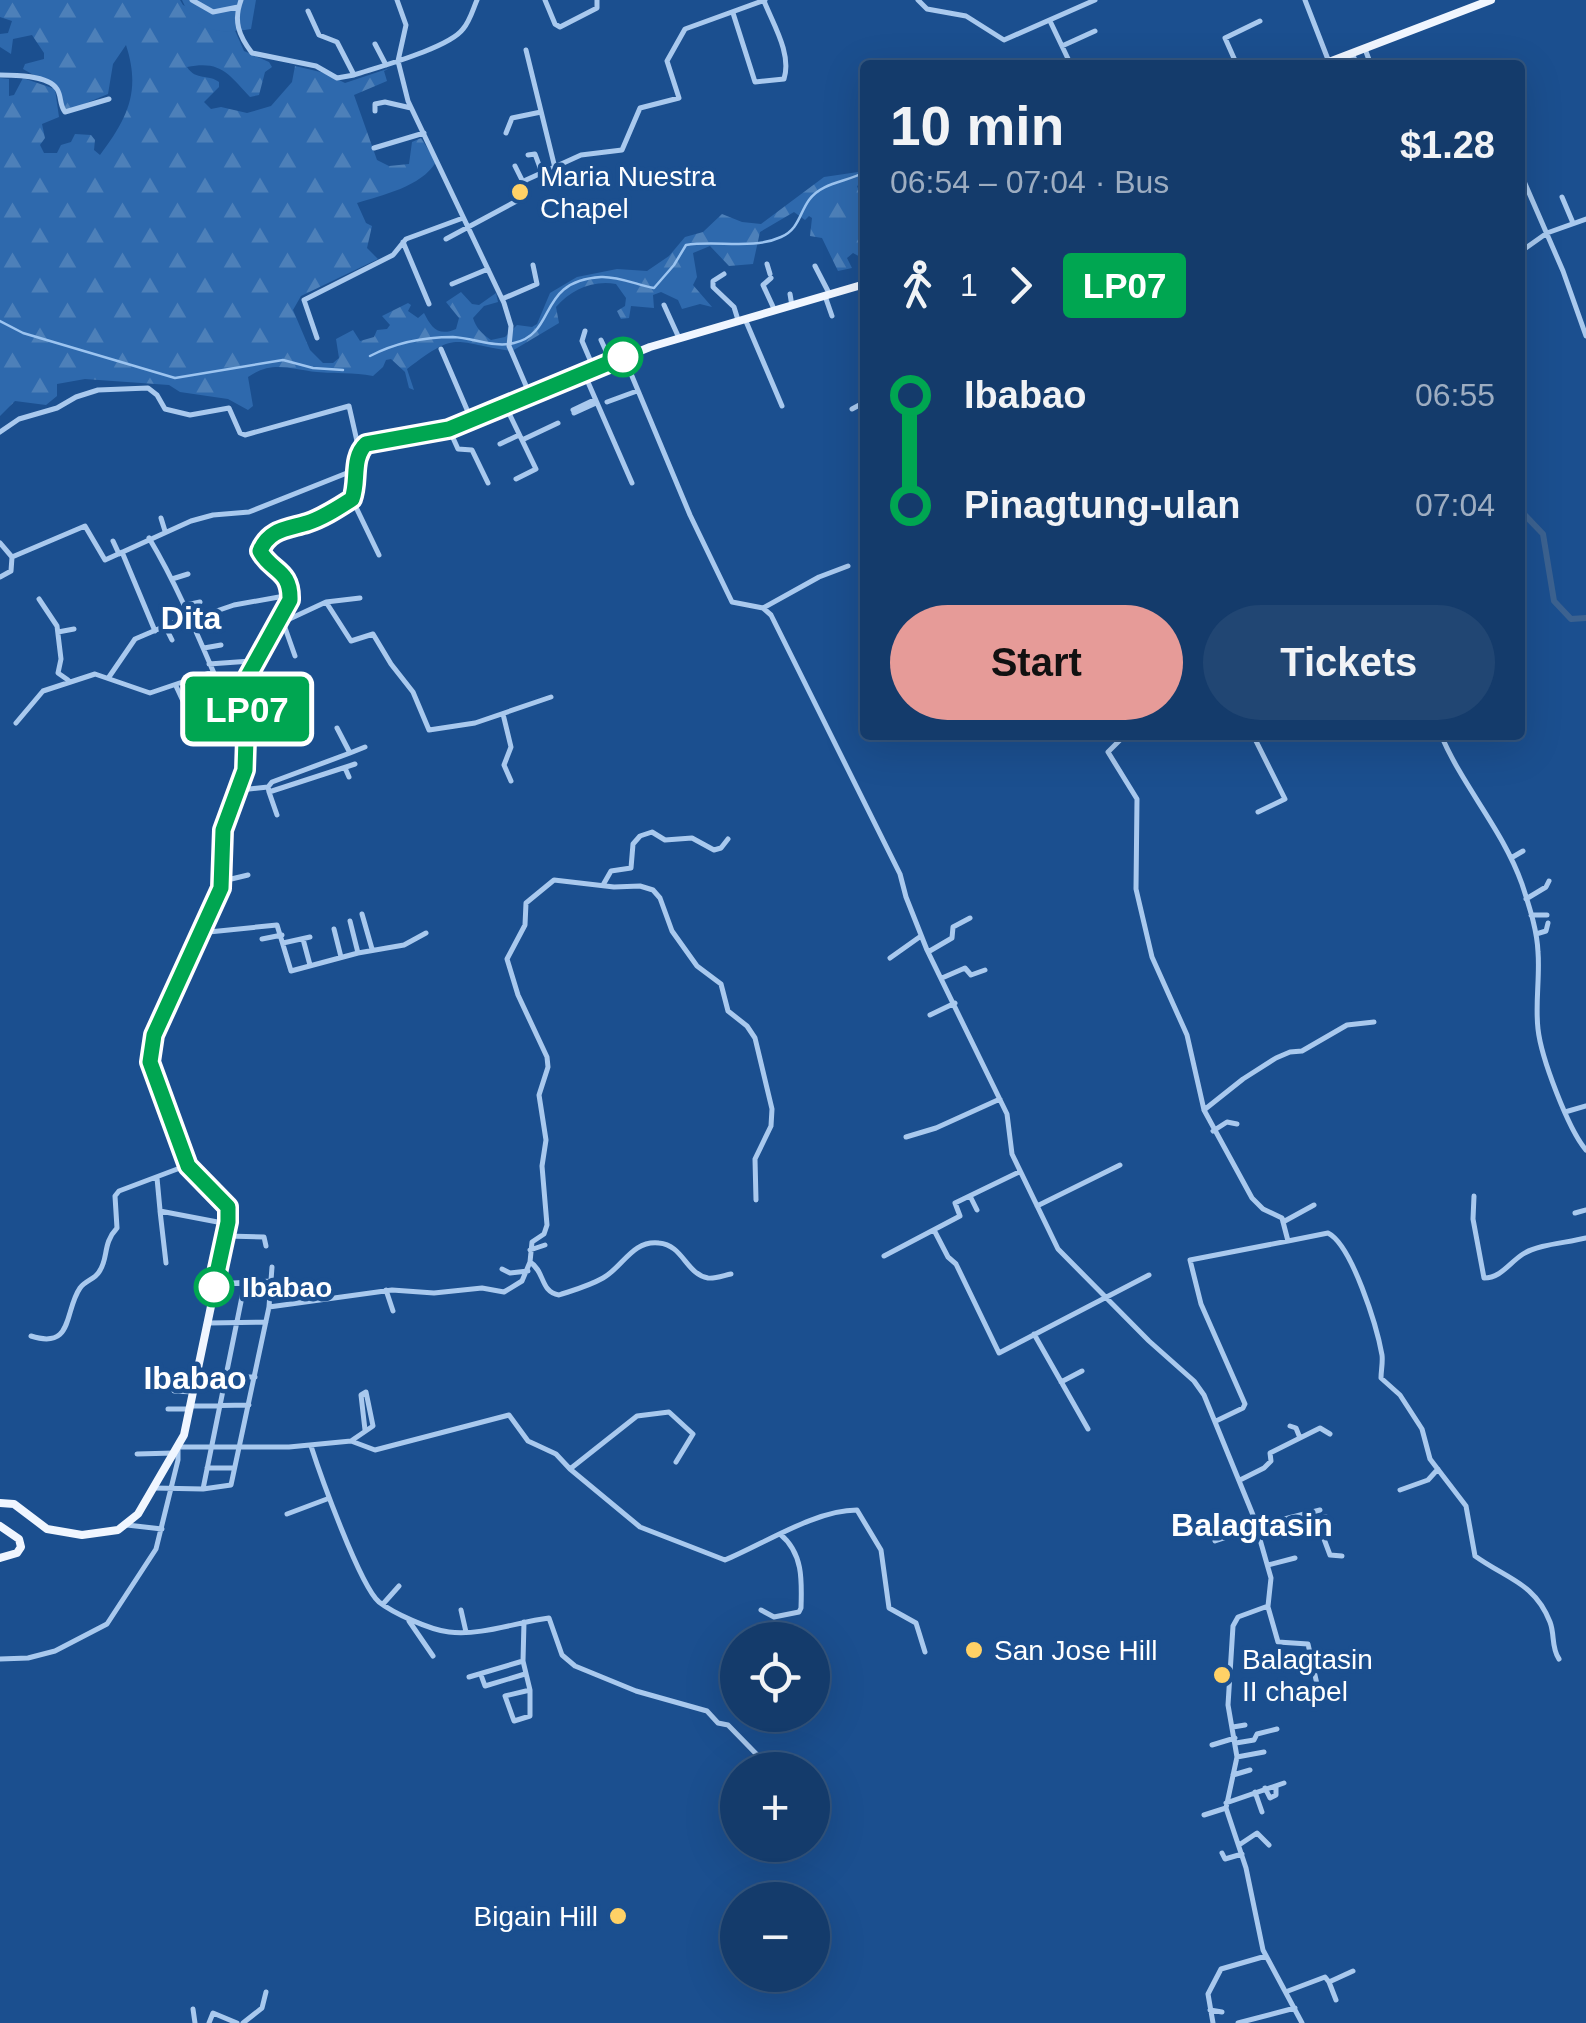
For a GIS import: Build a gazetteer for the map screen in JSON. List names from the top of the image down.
{
  "districts": ["Dita", "Ibabao", "Balagtasin"],
  "places": [
    "Maria Nuestra Chapel",
    "Ibabao",
    "San Jose Hill",
    "Balagtasin II chapel",
    "Bigain Hill"
  ],
  "lines": ["bus line LP07"],
  "page": {
    "on_map": "LP07",
    "heading": ["10 min", "06:54 – 07:04 · Bus", "$1.28"],
    "legs": ["1", "LP07"],
    "list": [
      {
        "name": "Ibabao",
        "value": "06:55"
      },
      {
        "name": "Pinagtung-ulan",
        "value": "07:04"
      }
    ],
    "buttons": ["Start", "Tickets"],
    "map_buttons": ["+", "−"]
  }
}
